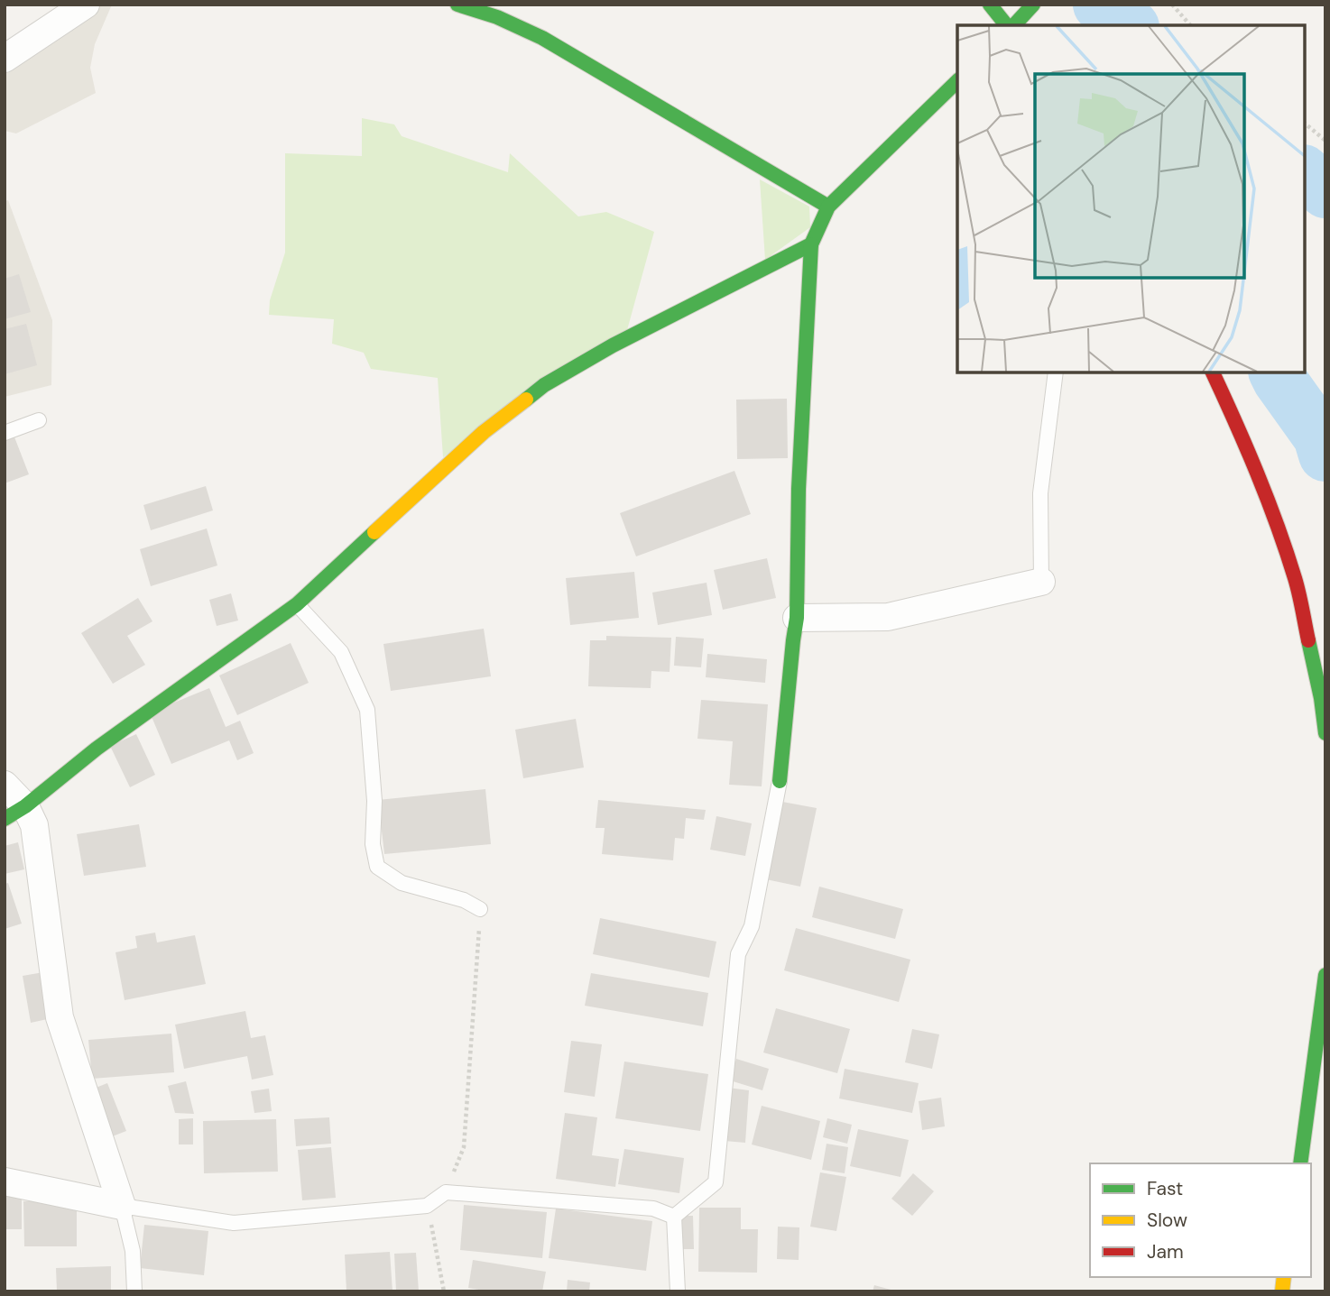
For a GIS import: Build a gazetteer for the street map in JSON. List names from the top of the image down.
{
  "legend": ["Fast", "Slow", "Jam"]
}
